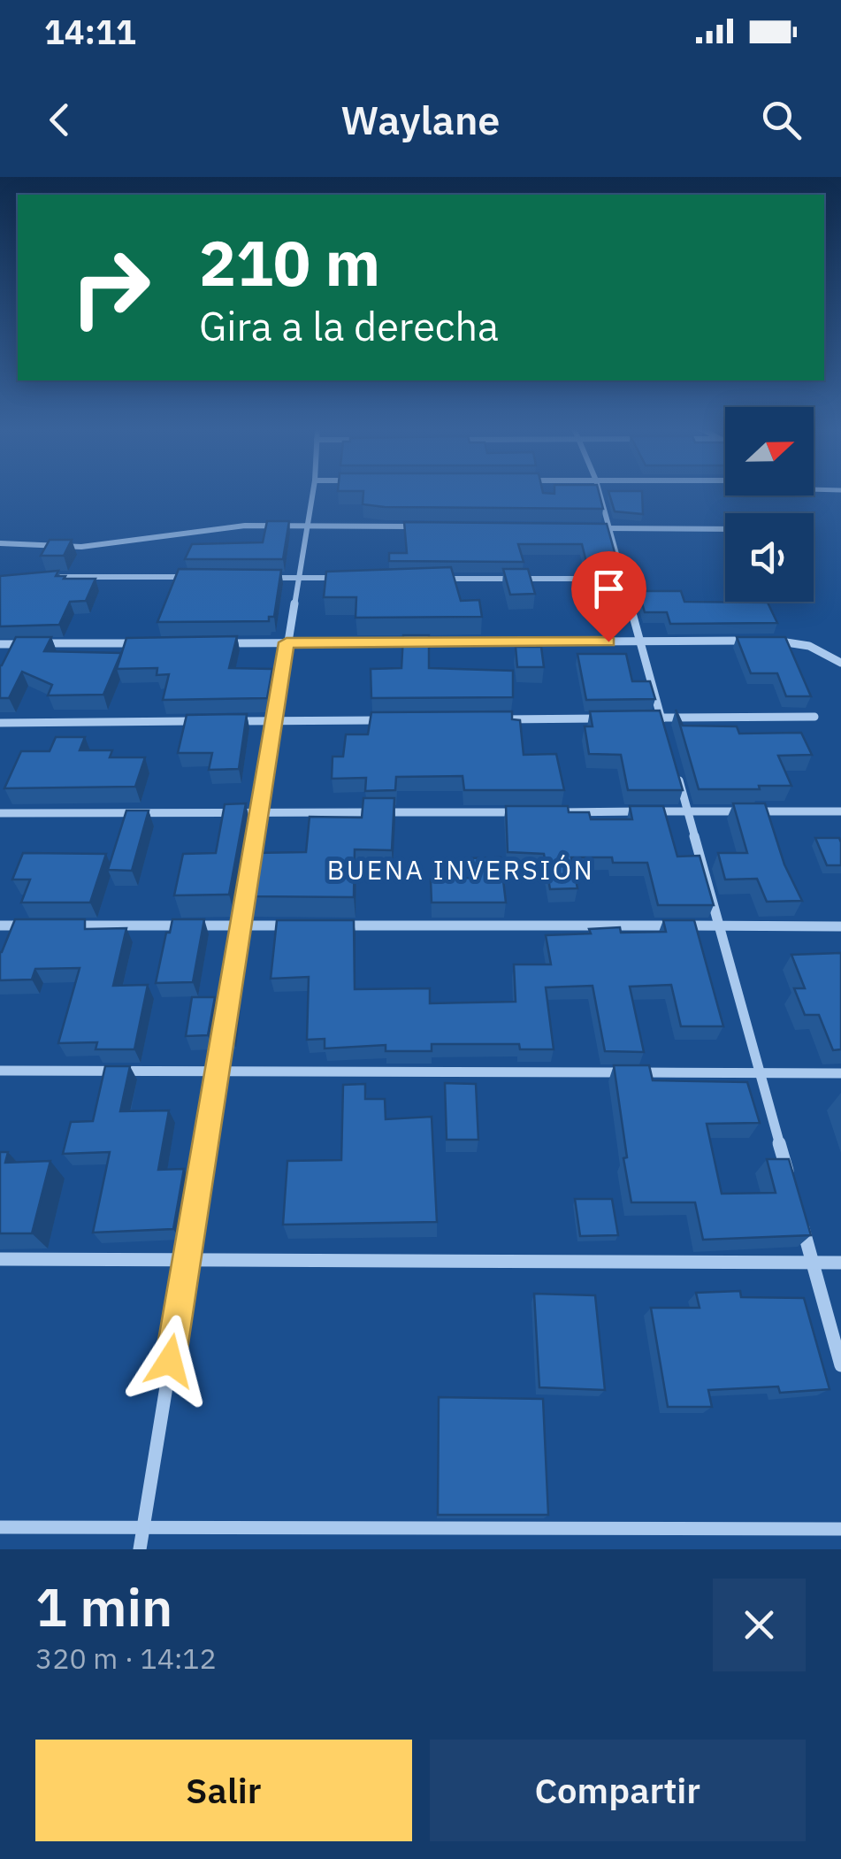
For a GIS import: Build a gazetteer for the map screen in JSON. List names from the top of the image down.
{
  "districts": ["BUENA INVERSIÓN"],
  "north": "right",
  "page": {
    "status": "14:11",
    "header": "Waylane",
    "turn": ["210 m", "Gira a la derecha"],
    "heading": ["1 min", "320 m · 14:12"],
    "buttons": ["Salir", "Compartir"]
  }
}
